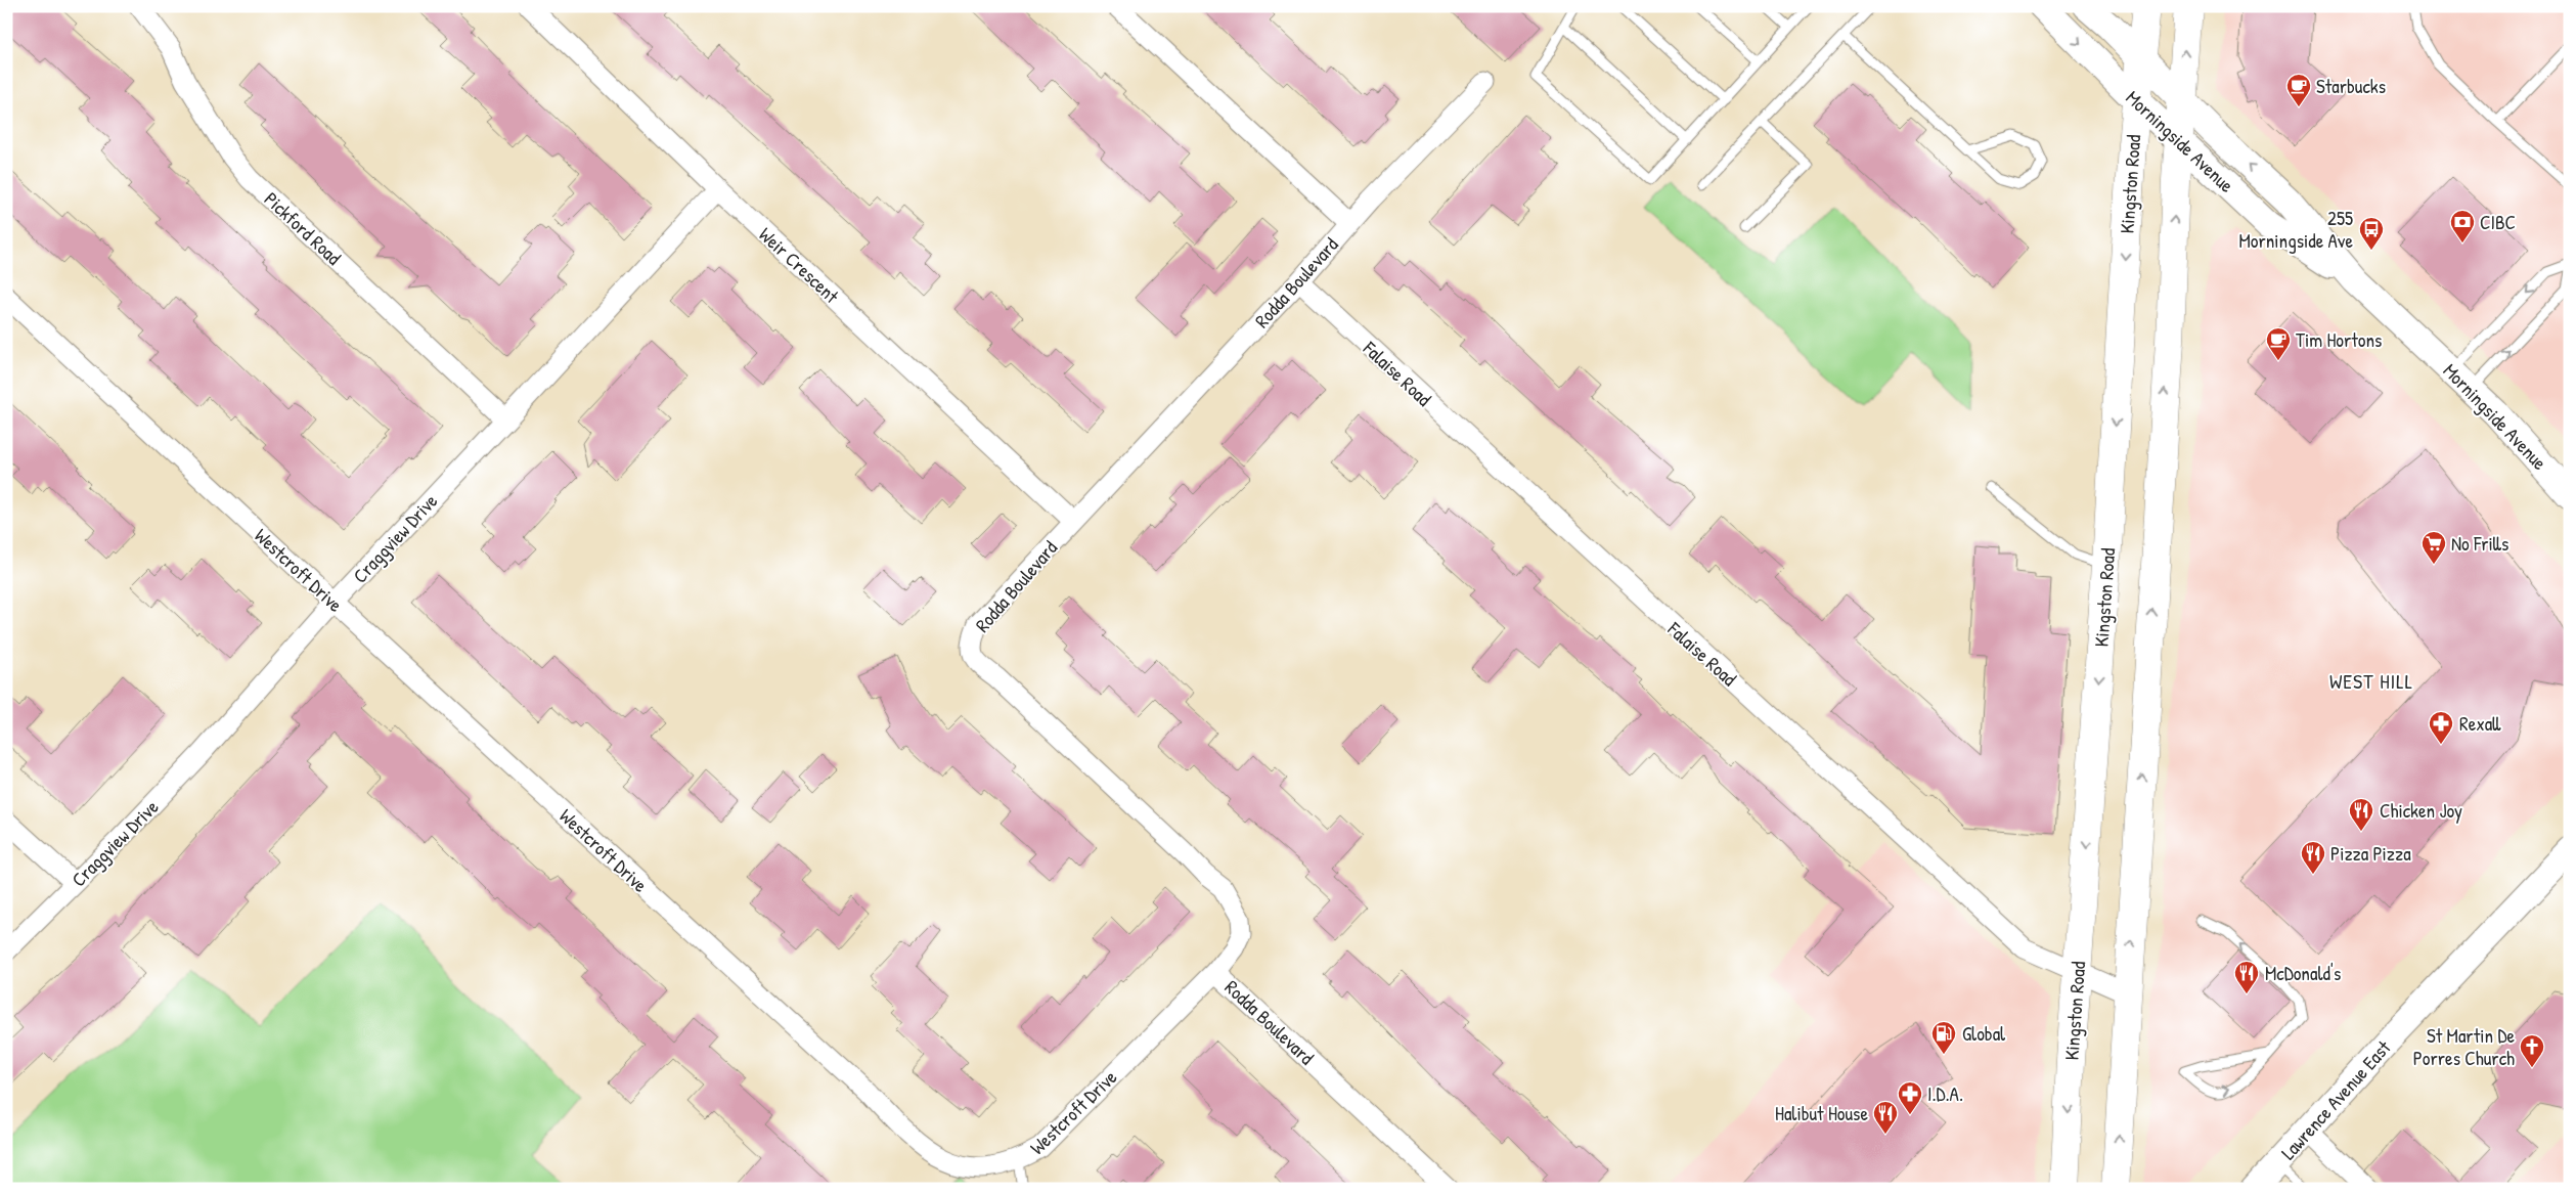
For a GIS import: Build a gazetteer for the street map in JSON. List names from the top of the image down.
{
  "streets": {
    "main road": ["Morningside Avenue", "Kingston Road", "Lawrence Avenue East"],
    "street": [
      "Pickford Road",
      "Weir Crescent",
      "Rodda Boulevard",
      "Falaise Road",
      "Craggview Drive",
      "Westcroft Drive"
    ]
  },
  "crossings": [
    ["Morningside Avenue", "Kingston Road"],
    ["Kingston Road", "Falaise Road"],
    ["Pickford Road", "Craggview Drive"],
    ["Weir Crescent", "Rodda Boulevard"],
    ["Weir Crescent", "Craggview Drive"],
    ["Rodda Boulevard", "Falaise Road"],
    ["Rodda Boulevard", "Westcroft Drive"],
    ["Craggview Drive", "Westcroft Drive"]
  ],
  "districts": ["WEST HILL"],
  "places": {
    "cafe": ["Starbucks", "Tim Hortons"],
    "bank": ["CIBC"],
    "bus stop": ["255 Morningside Ave"],
    "supermarket": ["No Frills"],
    "pharmacy": ["Rexall", "I.D.A."],
    "restaurant": [
      "Chicken Joy",
      "Pizza Pizza",
      "McDonald's",
      "Halibut House"
    ],
    "fuel station": ["Global"],
    "church": ["St Martin De Porres Church"]
  }
}
